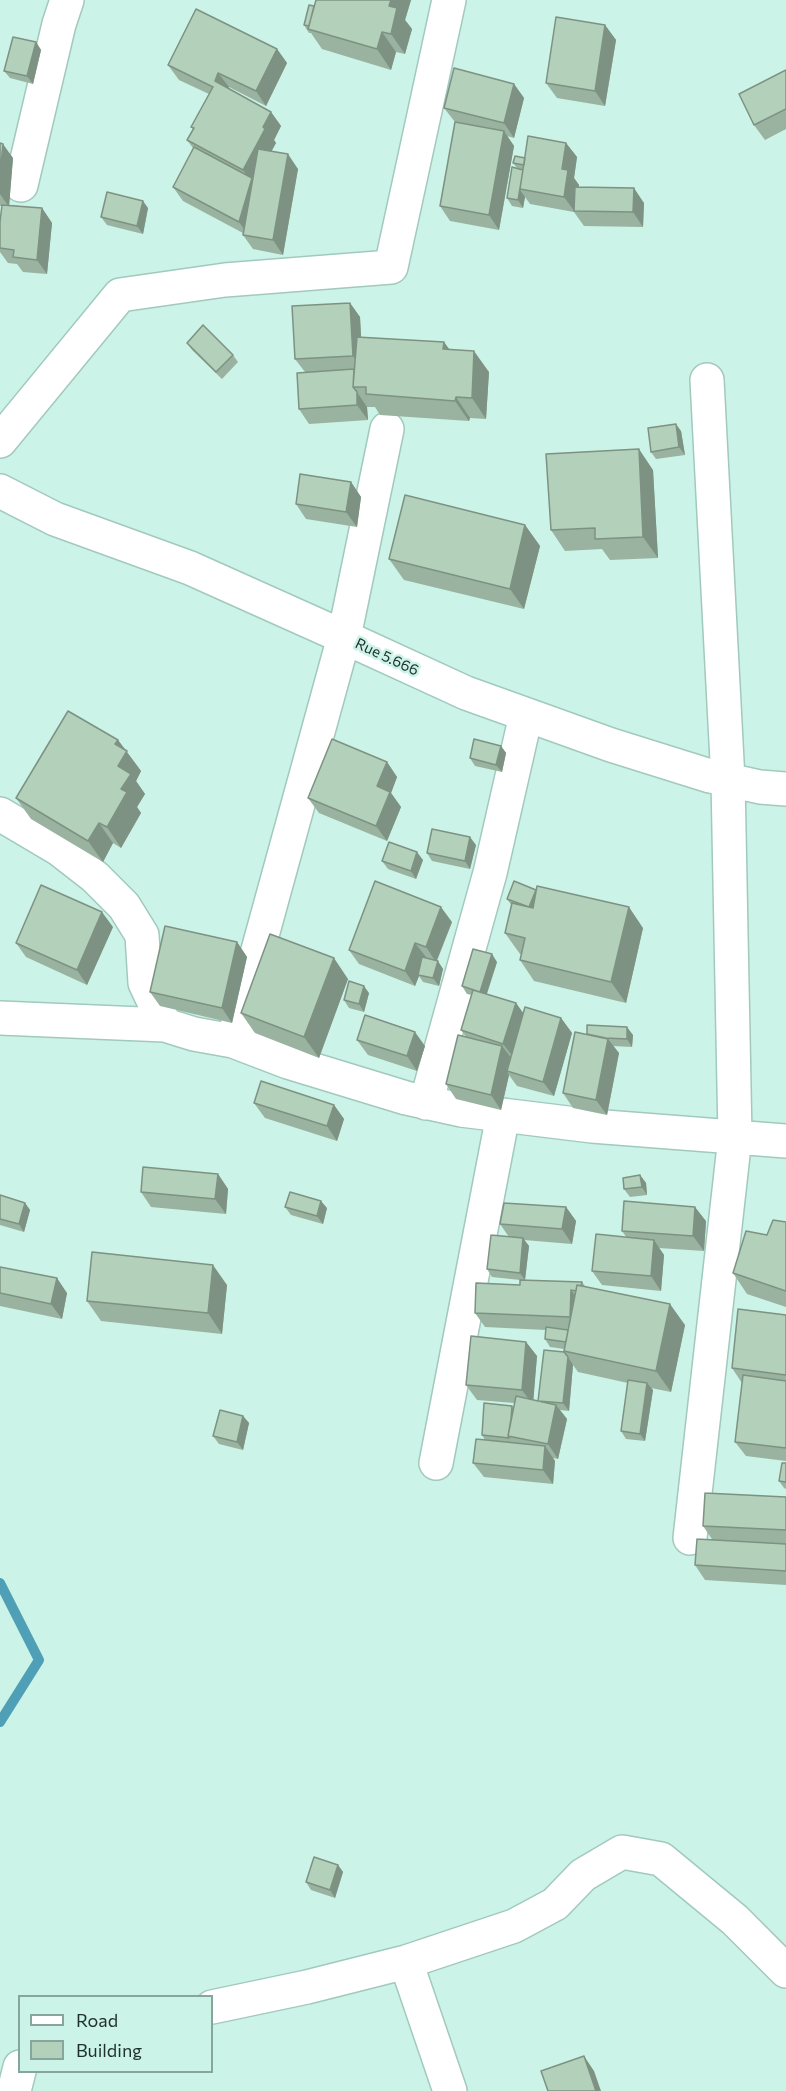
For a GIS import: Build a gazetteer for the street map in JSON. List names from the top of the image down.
{
  "streets": {
    "street": ["Rue 5.666"]
  },
  "legend": ["Road", "Building"]
}
